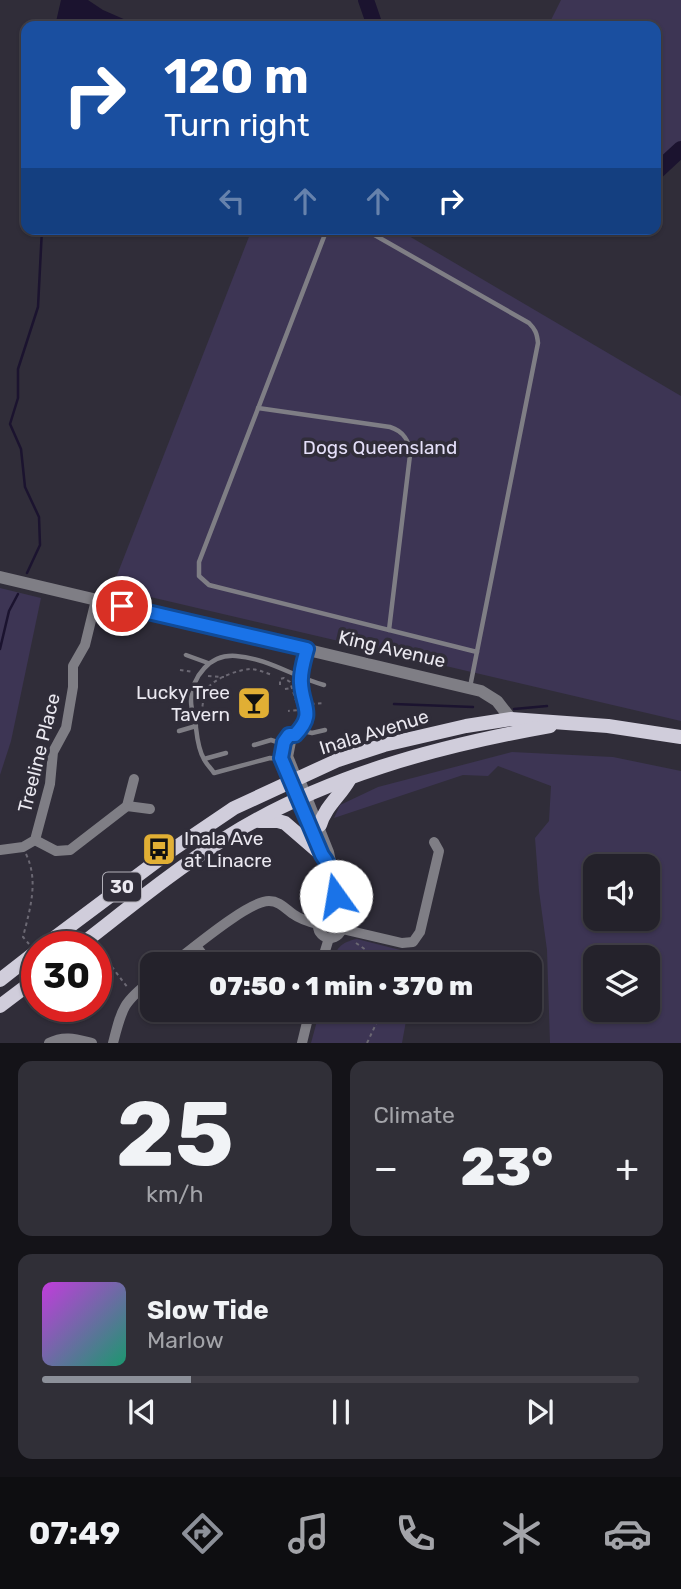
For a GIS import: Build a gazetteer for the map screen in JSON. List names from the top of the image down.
{
  "streets": {
    "main road": ["Inala Avenue", "30"],
    "street": ["King Avenue", "Treeline Place"]
  },
  "crossings": [
    ["King Avenue", "Inala Avenue"],
    ["King Avenue", "Treeline Place"],
    ["King Avenue", "30"],
    ["Inala Avenue", "30"]
  ],
  "parks": ["Dogs Queensland"],
  "places": {
    "bar": ["Lucky Tree Tavern"],
    "bus stop": ["Inala Ave at Linacre"]
  },
  "page": {
    "turn": ["120 m", "Turn right"],
    "limit": "30",
    "trip": "07:50 · 1 min · 370 m",
    "tile": [
      ["25", "km/h"],
      "Climate"
    ],
    "heat": ["−", "23°", "+"],
    "song": ["Slow Tide", "Marlow"],
    "tabs": "07:49"
  }
}
